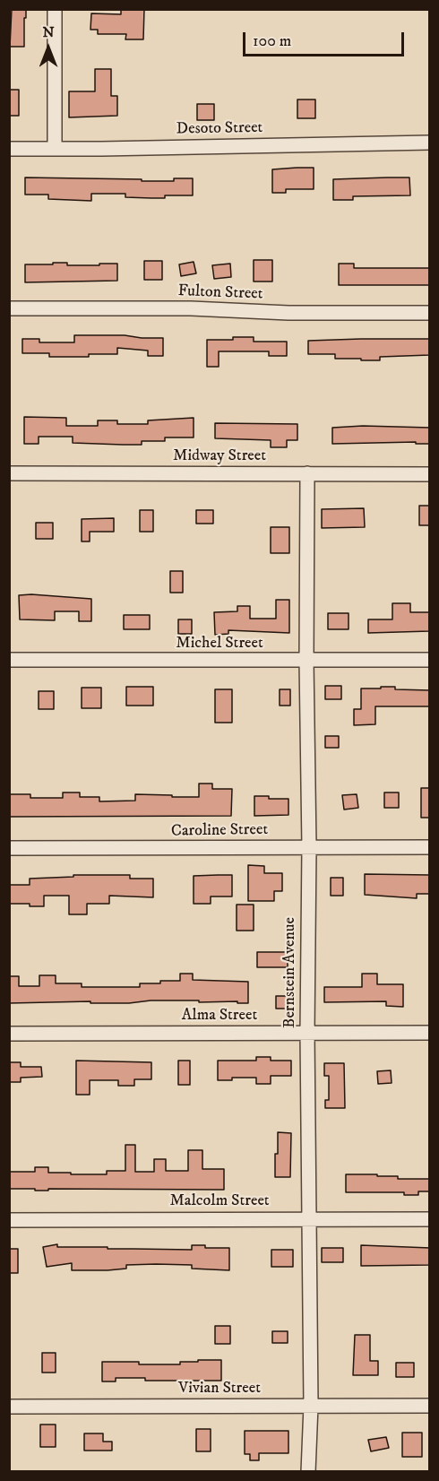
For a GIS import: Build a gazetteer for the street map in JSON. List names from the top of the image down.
{
  "streets": {
    "street": [
      "Desoto Street",
      "Fulton Street",
      "Midway Street",
      "Michel Street",
      "Caroline Street",
      "Bernstein Avenue",
      "Alma Street",
      "Malcolm Street",
      "Vivian Street"
    ]
  },
  "crossings": [
    ["Midway Street", "Bernstein Avenue"],
    ["Michel Street", "Bernstein Avenue"],
    ["Caroline Street", "Bernstein Avenue"],
    ["Bernstein Avenue", "Alma Street"],
    ["Bernstein Avenue", "Malcolm Street"],
    ["Bernstein Avenue", "Vivian Street"]
  ],
  "scale_bar": "100 m",
  "north": "top"
}
